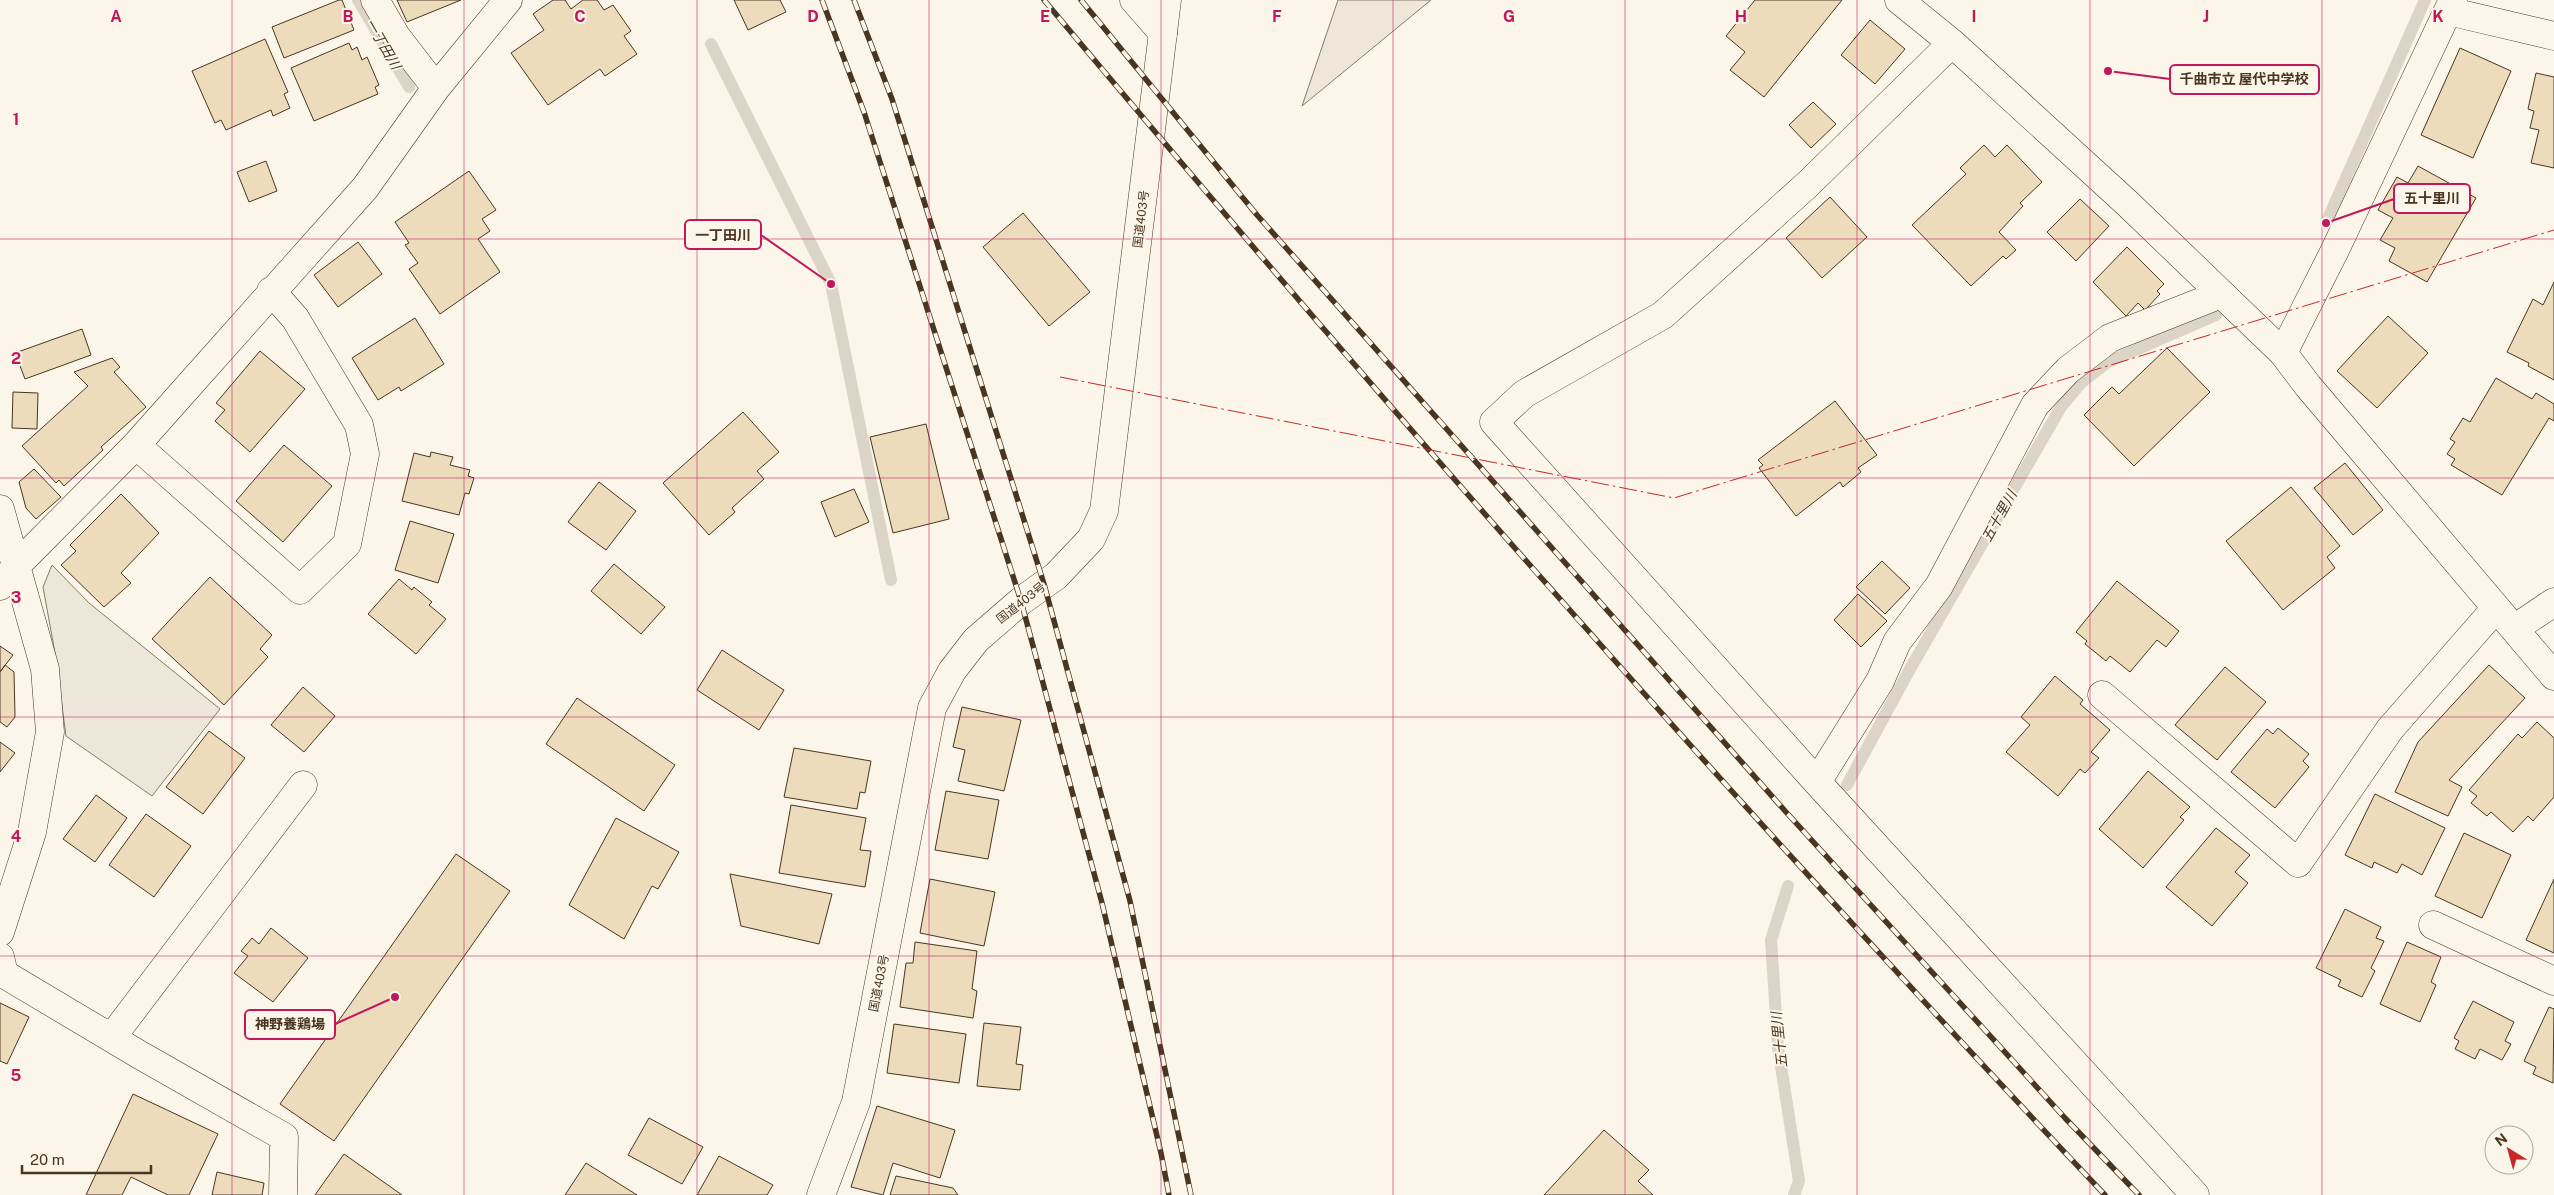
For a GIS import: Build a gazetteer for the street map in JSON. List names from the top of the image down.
{
  "streets": {
    "main road": ["国道403号"]
  },
  "water": ["一丁田川", "五十里川"],
  "places": [
    "千曲市立 屋代中学校",
    "五十里川",
    "一丁田川",
    "神野養鶏場"
  ],
  "scale_bar": "20 m",
  "north": "top left",
  "grid": {
    "columns": [
      "A",
      "B",
      "C",
      "D",
      "E",
      "F",
      "G",
      "H",
      "I",
      "J",
      "K"
    ],
    "rows": [
      "1",
      "2",
      "3",
      "4",
      "5"
    ]
  }
}
